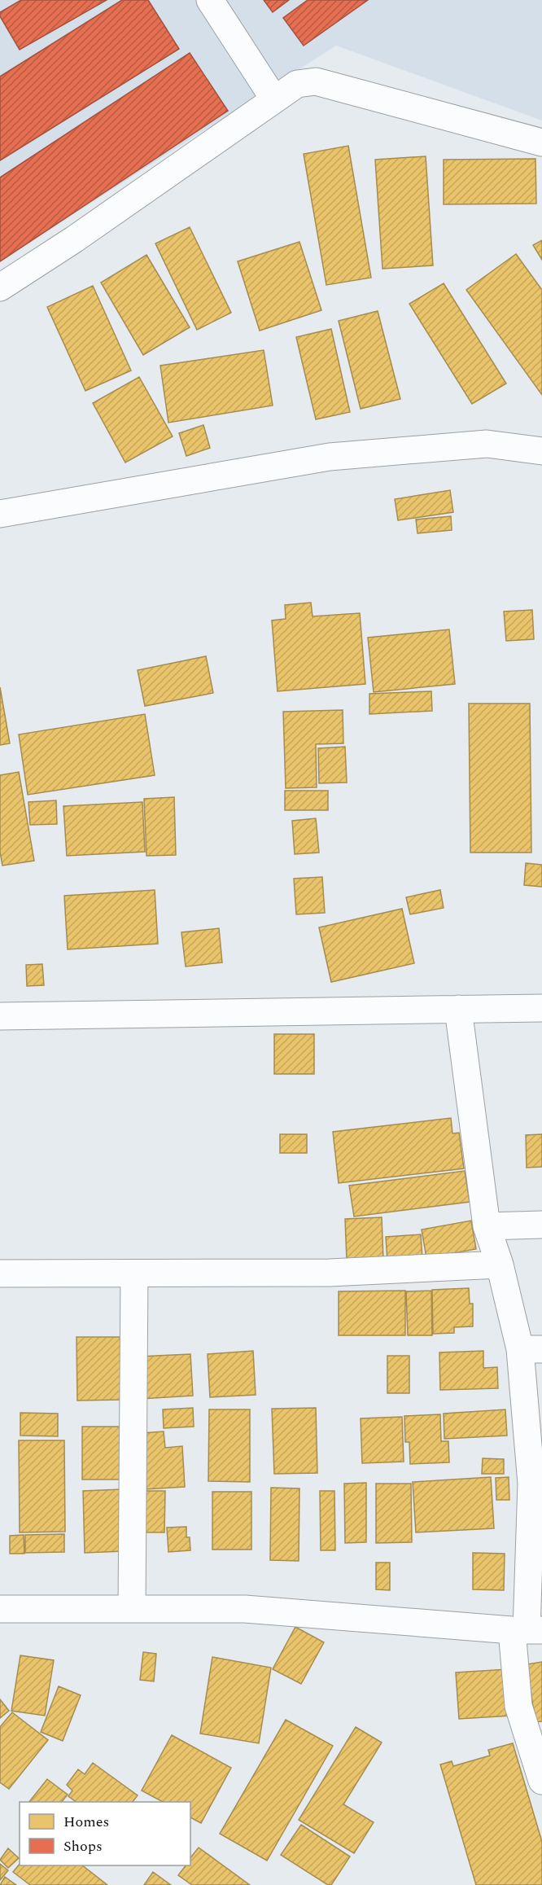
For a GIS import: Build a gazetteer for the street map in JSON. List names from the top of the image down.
{
  "legend": ["Homes", "Shops"]
}
